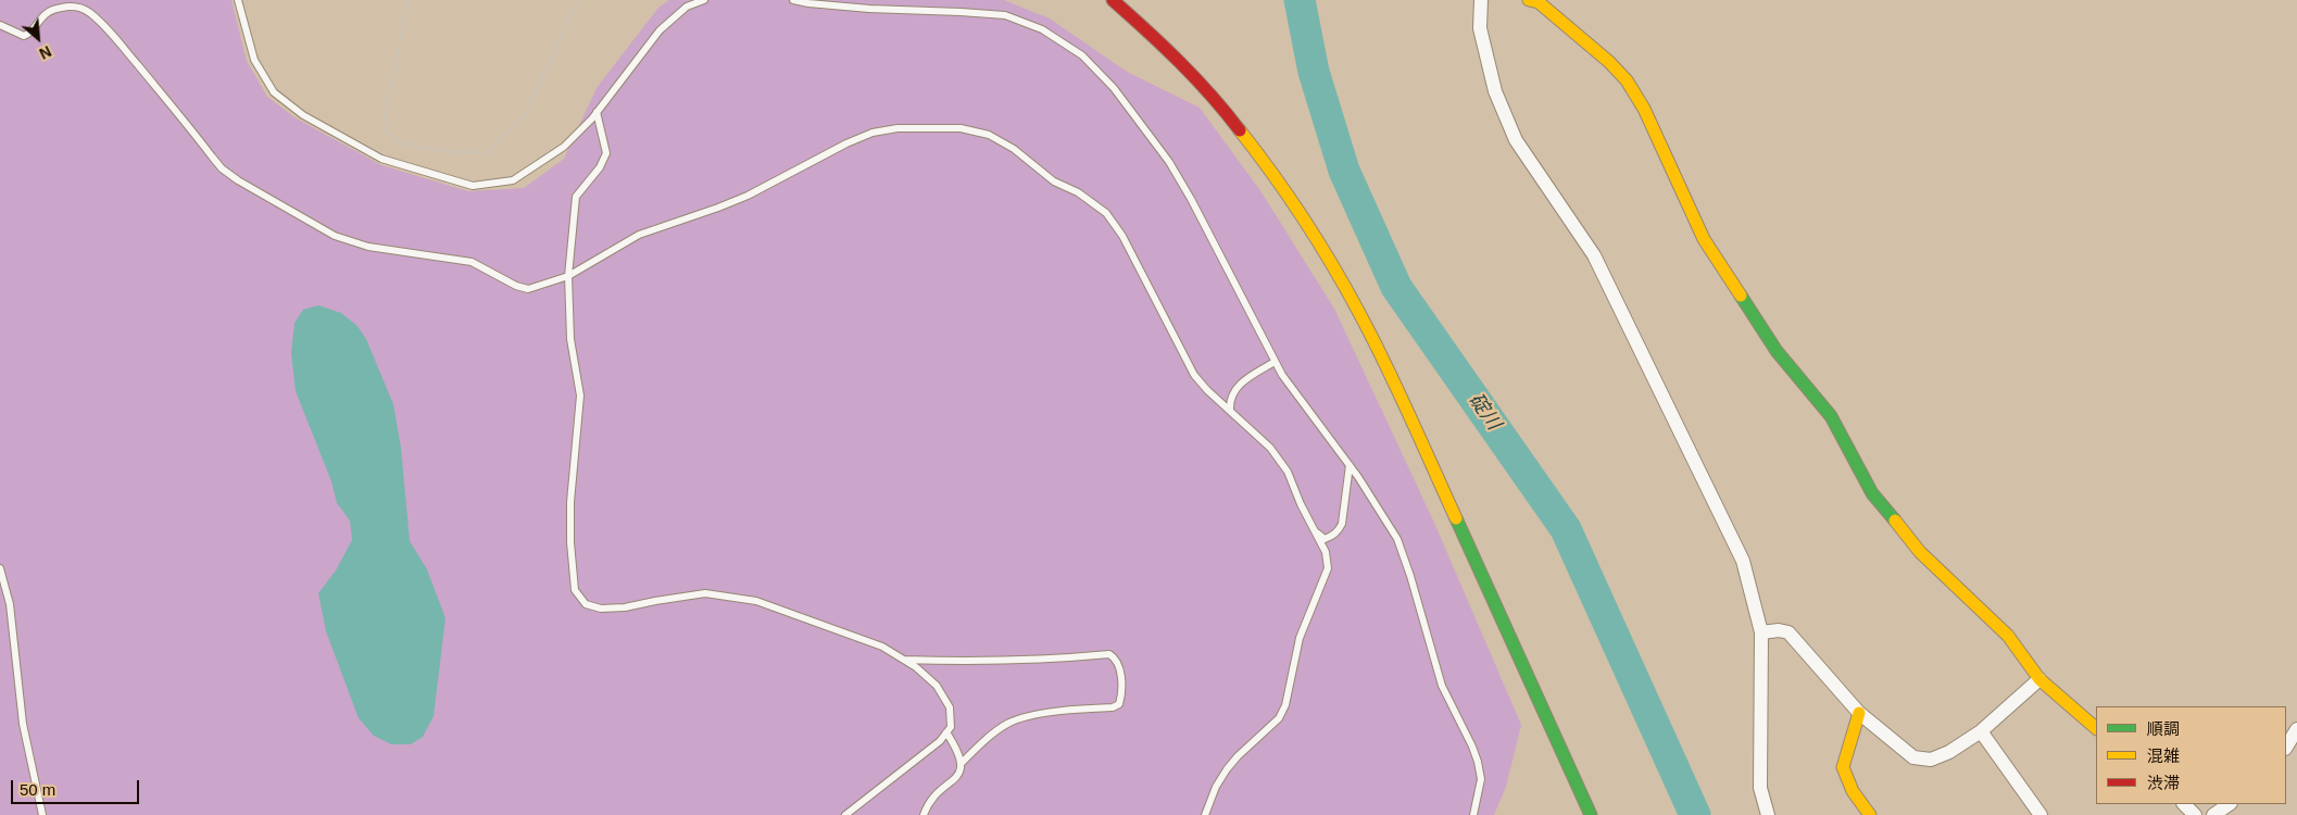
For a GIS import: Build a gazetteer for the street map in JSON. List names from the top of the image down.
{
  "water": ["碇川"],
  "legend": ["順調", "混雑", "渋滞"],
  "scale_bar": "50 m",
  "north": "bottom right"
}
